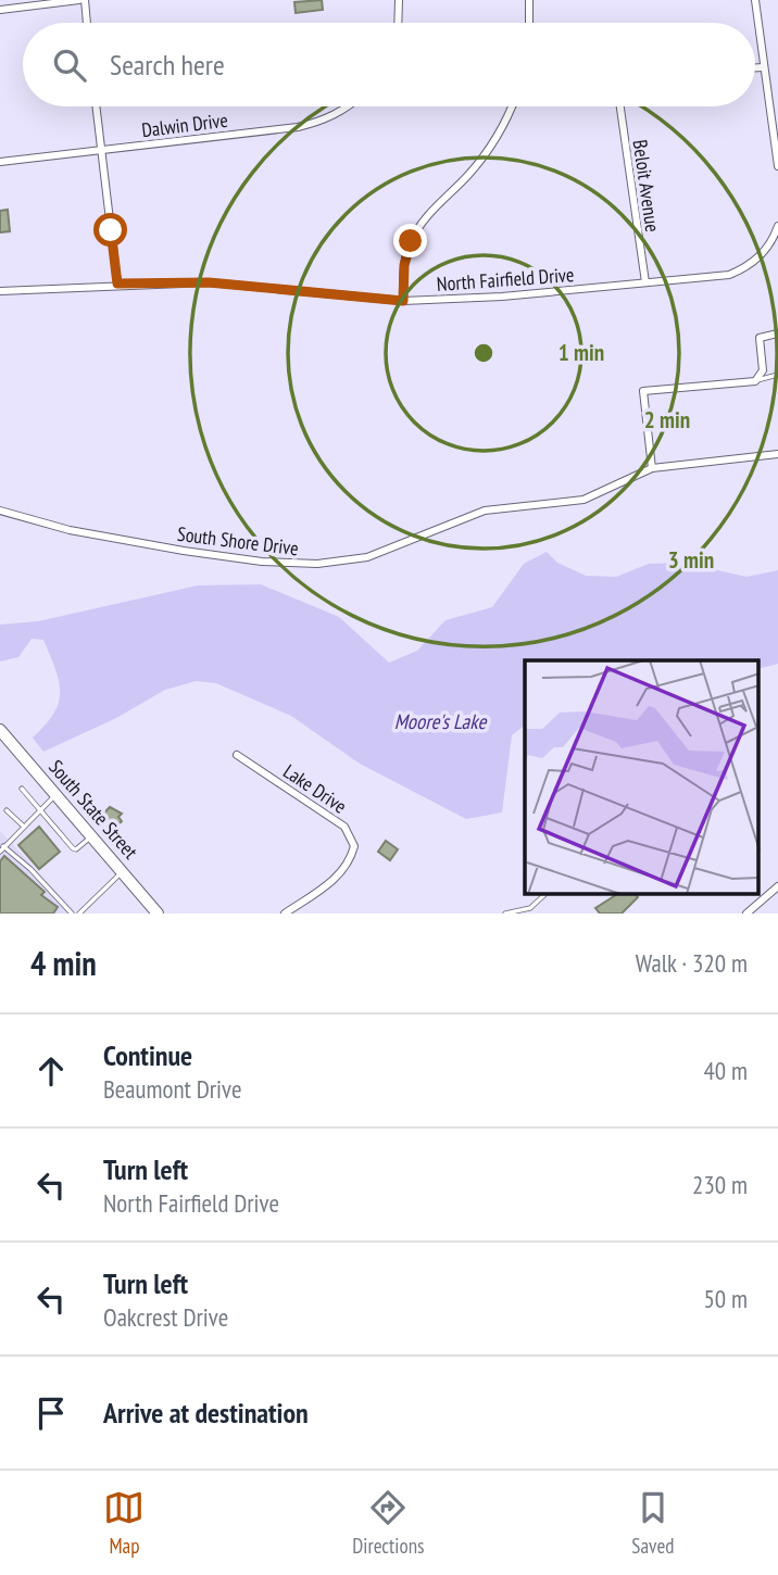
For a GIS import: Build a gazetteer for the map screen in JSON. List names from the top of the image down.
{
  "streets": {
    "main road": ["South State Street"],
    "street": [
      "Dalwin Drive",
      "Beloit Avenue",
      "North Fairfield Drive",
      "South Shore Drive",
      "Lake Drive"
    ]
  },
  "crossings": [
    ["Beloit Avenue", "North Fairfield Drive"]
  ],
  "water": ["Moore's Lake"],
  "page": {
    "search": "Search here",
    "heading": ["4 min", "Walk · 320 m"],
    "list": [
      ["Continue", "Beaumont Drive", "40 m"],
      ["Turn left", "North Fairfield Drive", "230 m"],
      ["Turn left", "Oakcrest Drive", "50 m"],
      "Arrive at destination"
    ],
    "nav": ["Map", "Directions", "Saved"]
  },
  "rings": ["1 min", "2 min", "3 min"]
}
